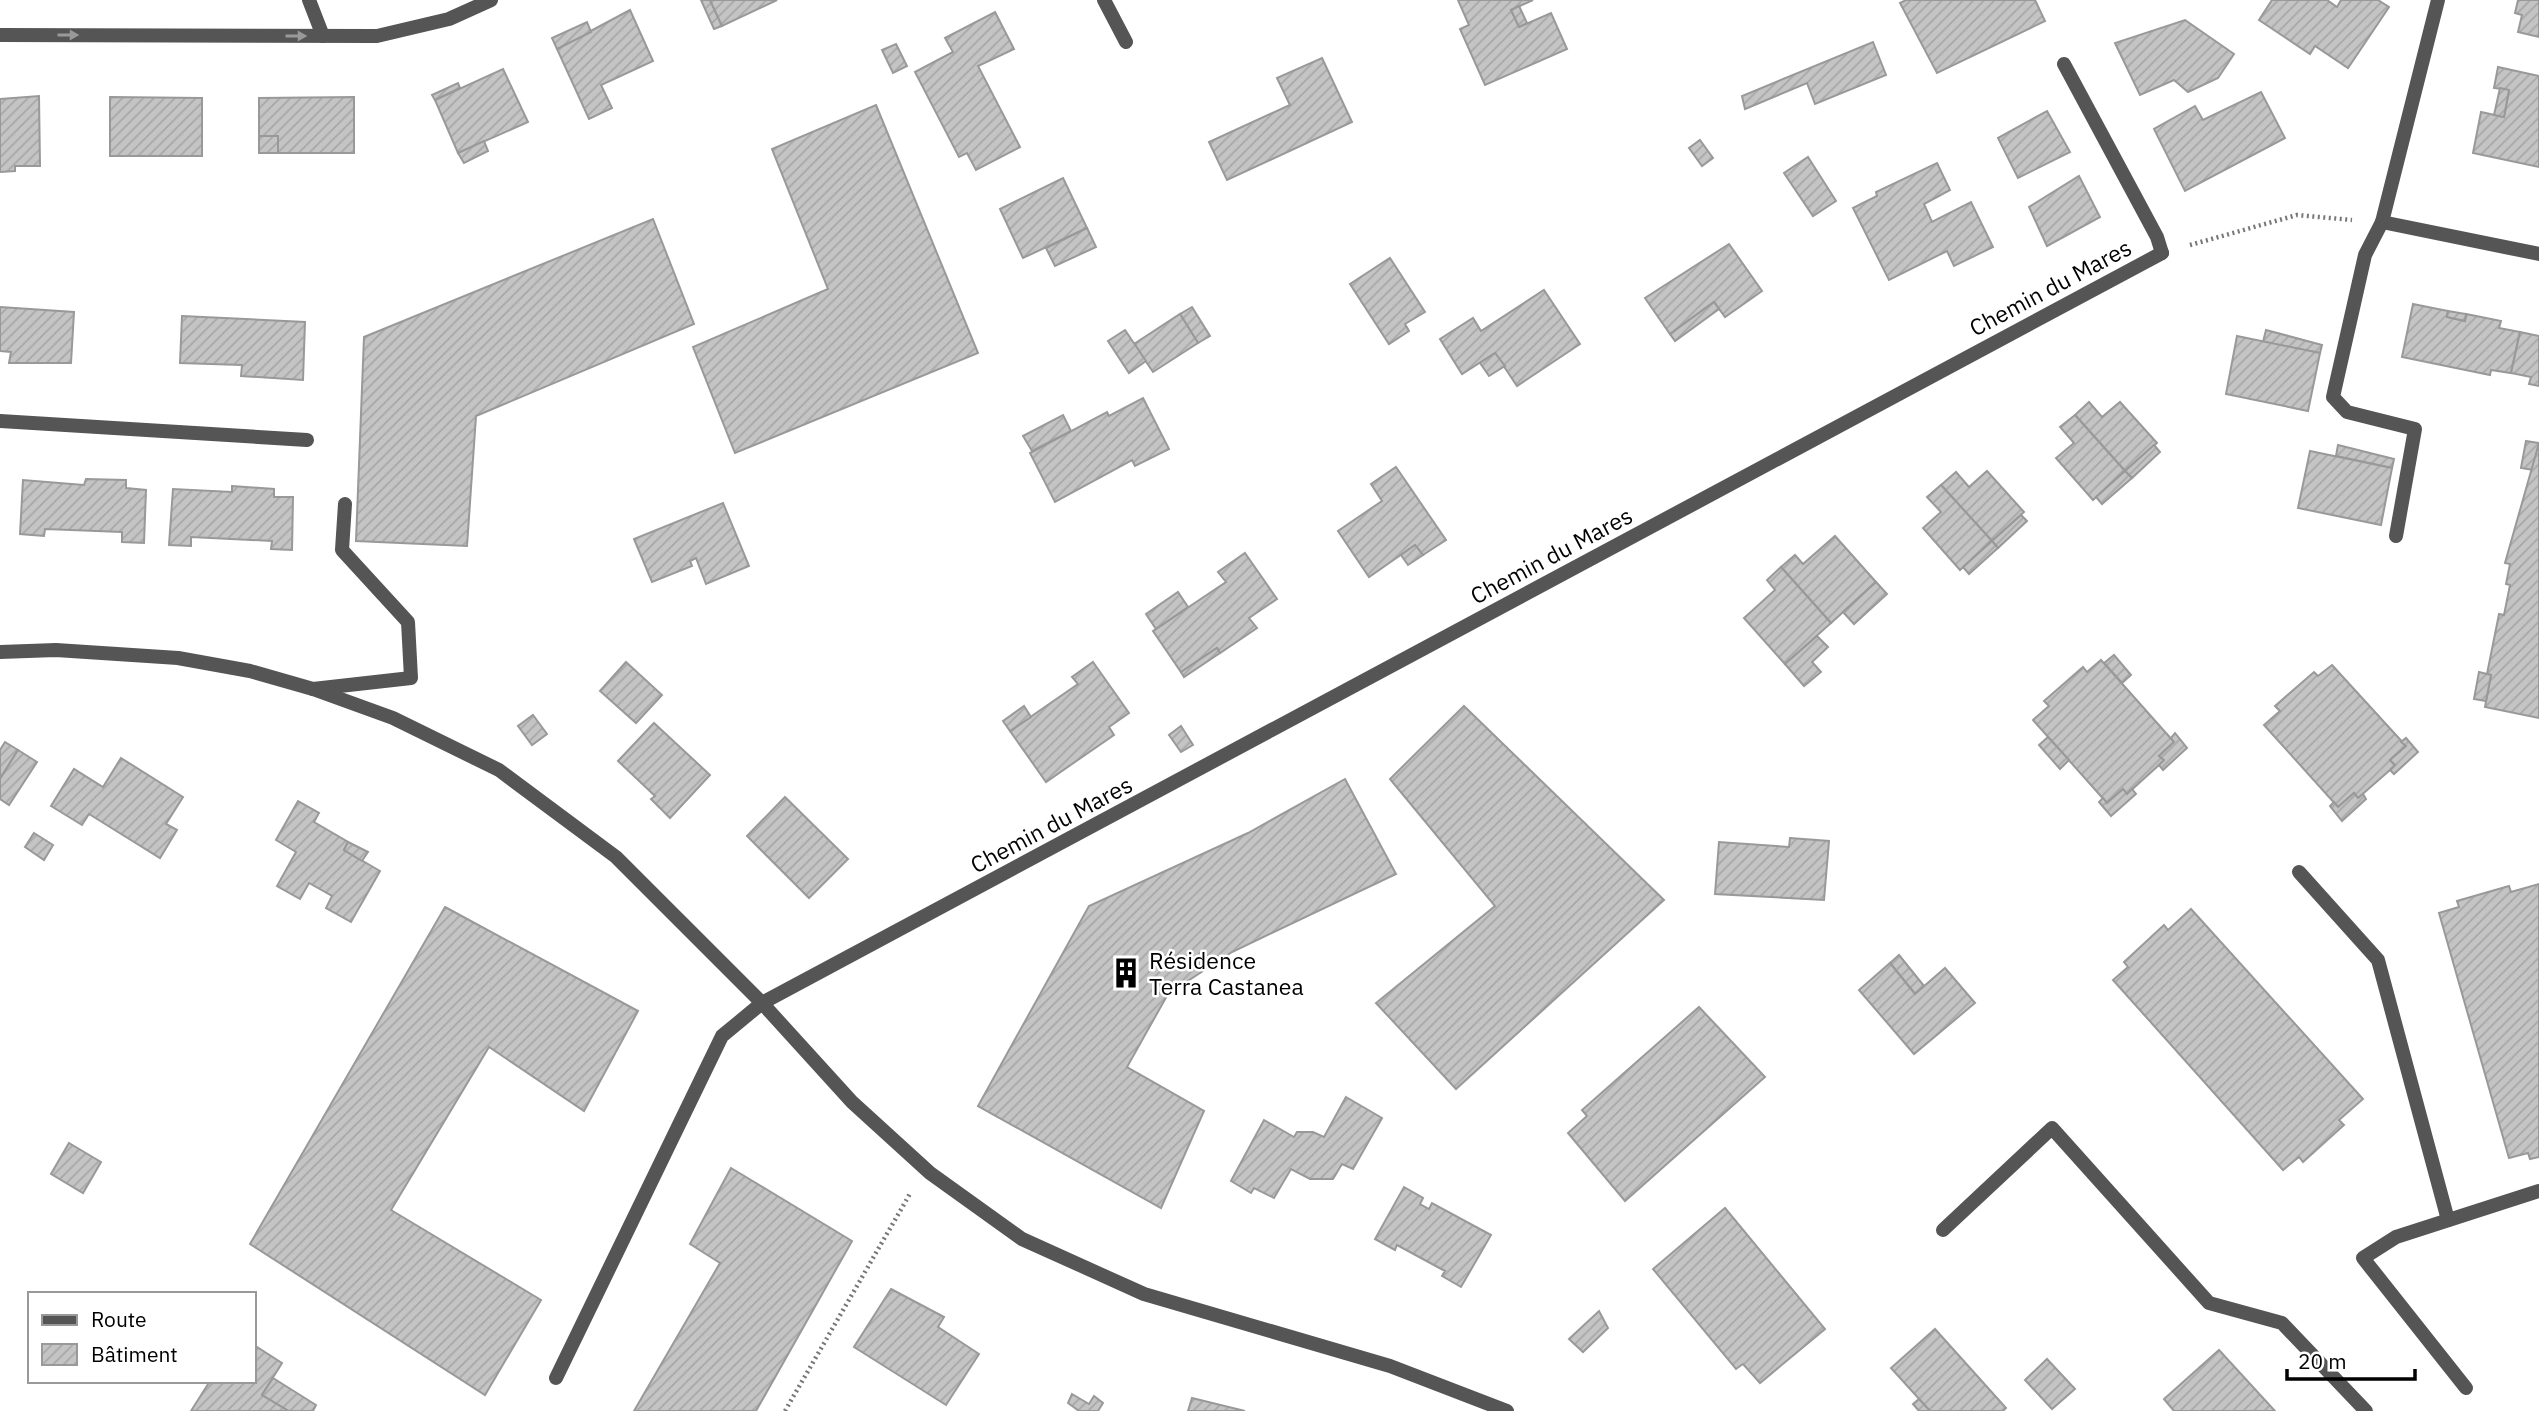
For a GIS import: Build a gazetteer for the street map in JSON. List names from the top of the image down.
{
  "streets": {
    "street": ["Chemin du Mares"]
  },
  "places": {
    "building": ["Résidence Terra Castanea"]
  },
  "legend": ["Route", "Bâtiment"],
  "scale_bar": "20 m"
}
